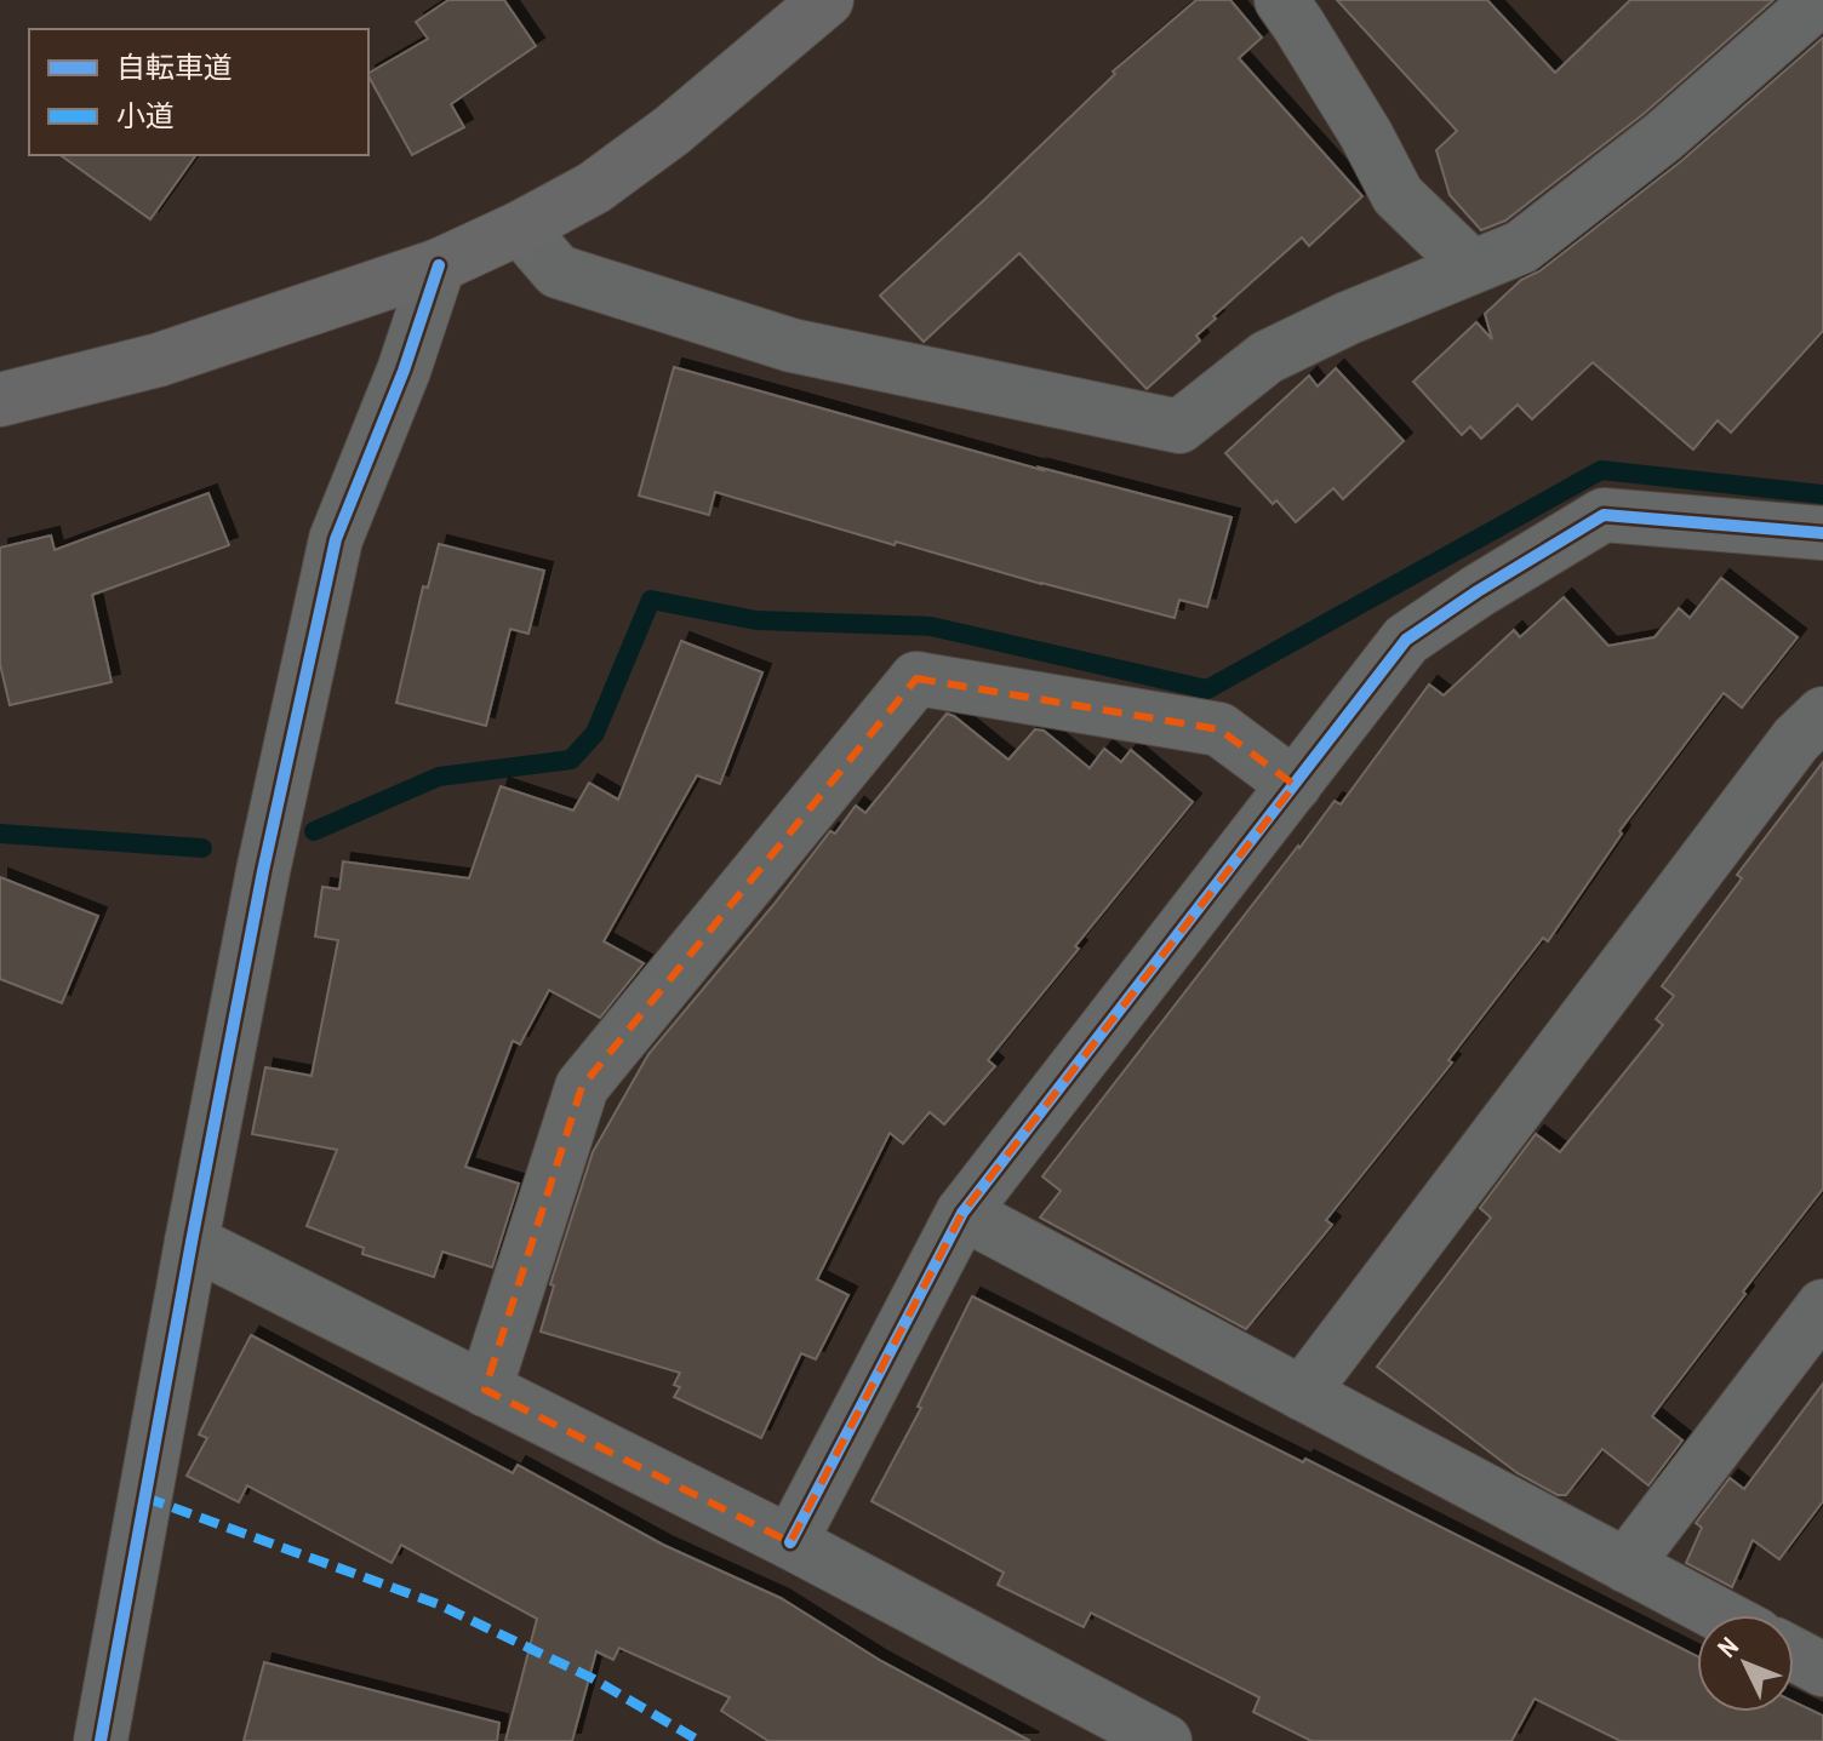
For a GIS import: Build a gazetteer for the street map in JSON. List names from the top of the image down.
{
  "legend": ["自転車道", "小道"],
  "north": "top left"
}
